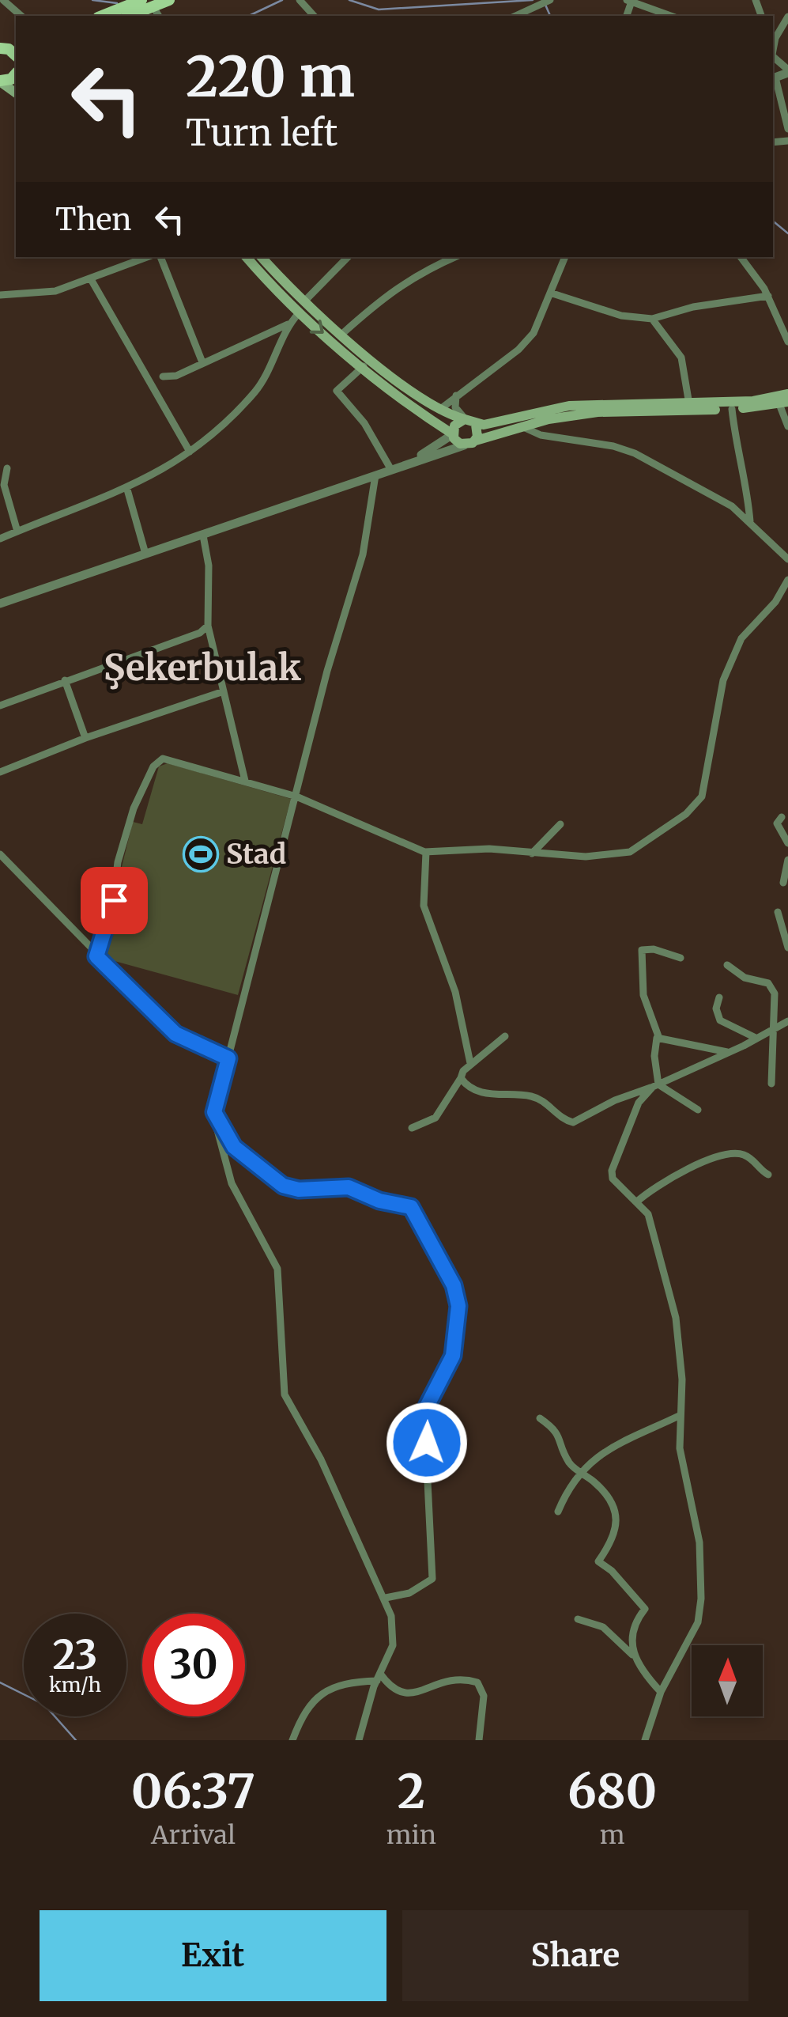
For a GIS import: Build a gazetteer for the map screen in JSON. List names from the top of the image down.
{
  "districts": ["Şekerbulak"],
  "places": {
    "sports": ["Stad"]
  },
  "north": "top",
  "page": {
    "turn": ["220 m", "Turn left"],
    "then": "Then",
    "speed": "23 km/h",
    "limit": "30",
    "eta": [
      "06:37",
      "Arrival",
      "2",
      "min",
      "680",
      "m"
    ],
    "buttons": ["Exit", "Share"]
  }
}
